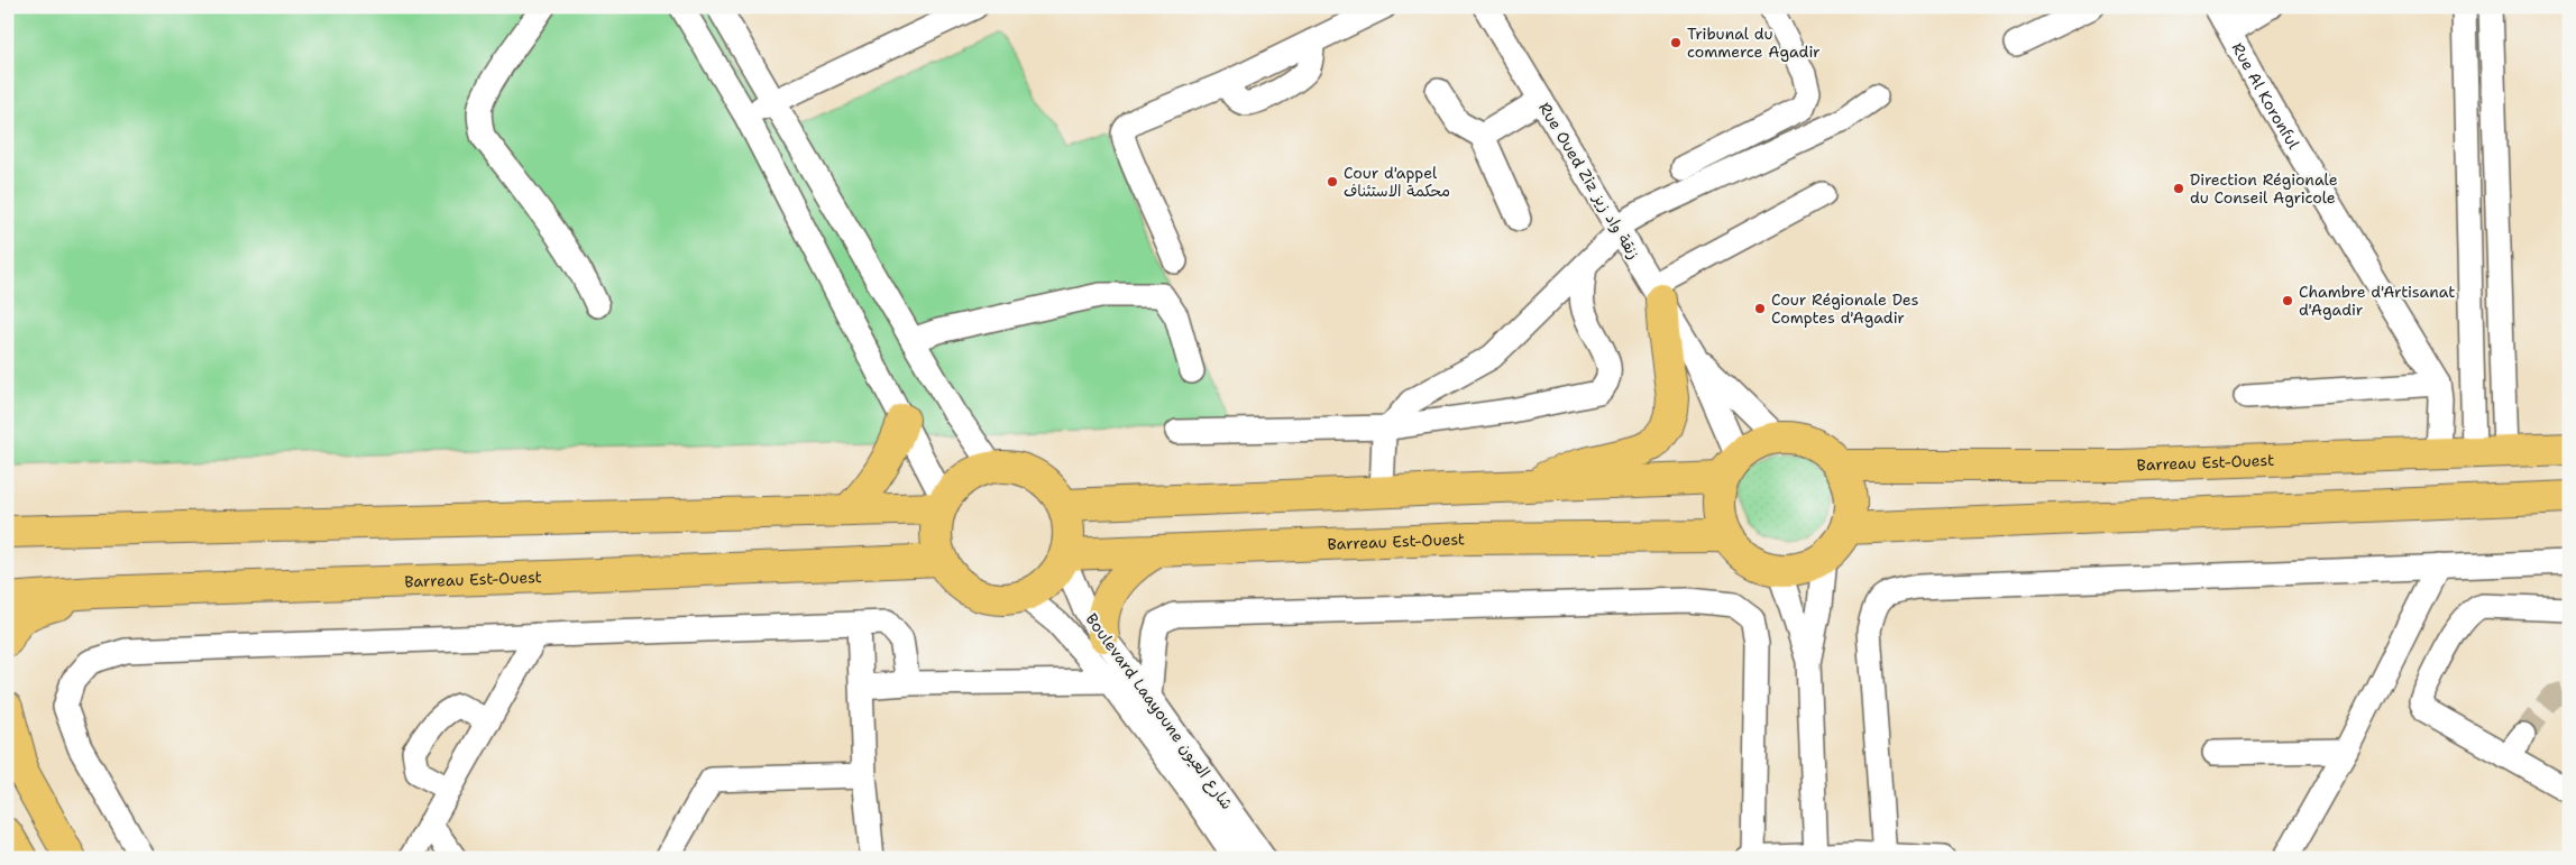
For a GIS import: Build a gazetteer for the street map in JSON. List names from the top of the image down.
{
  "streets": {
    "main road": ["Barreau Est-Ouest"],
    "street": ["Rue Al Koronful", "Rue Oued Ziz زنقة واد زيز", "Boulevard Laayoune شارع العيون"]
  },
  "crossings": [
    ["Rue Al Koronful", "Barreau Est-Ouest"],
    ["Rue Oued Ziz زنقة واد زيز", "Barreau Est-Ouest"],
    ["Barreau Est-Ouest", "Boulevard Laayoune شارع العيون"]
  ],
  "places": [
    "Tribunal du commerce Agadir",
    "Cour d'appel محكمة الاستئناف",
    "Direction Régionale du Conseil Agricole",
    "Chambre d'Artisanat d'Agadir",
    "Cour Régionale Des Comptes d'Agadir"
  ]
}
